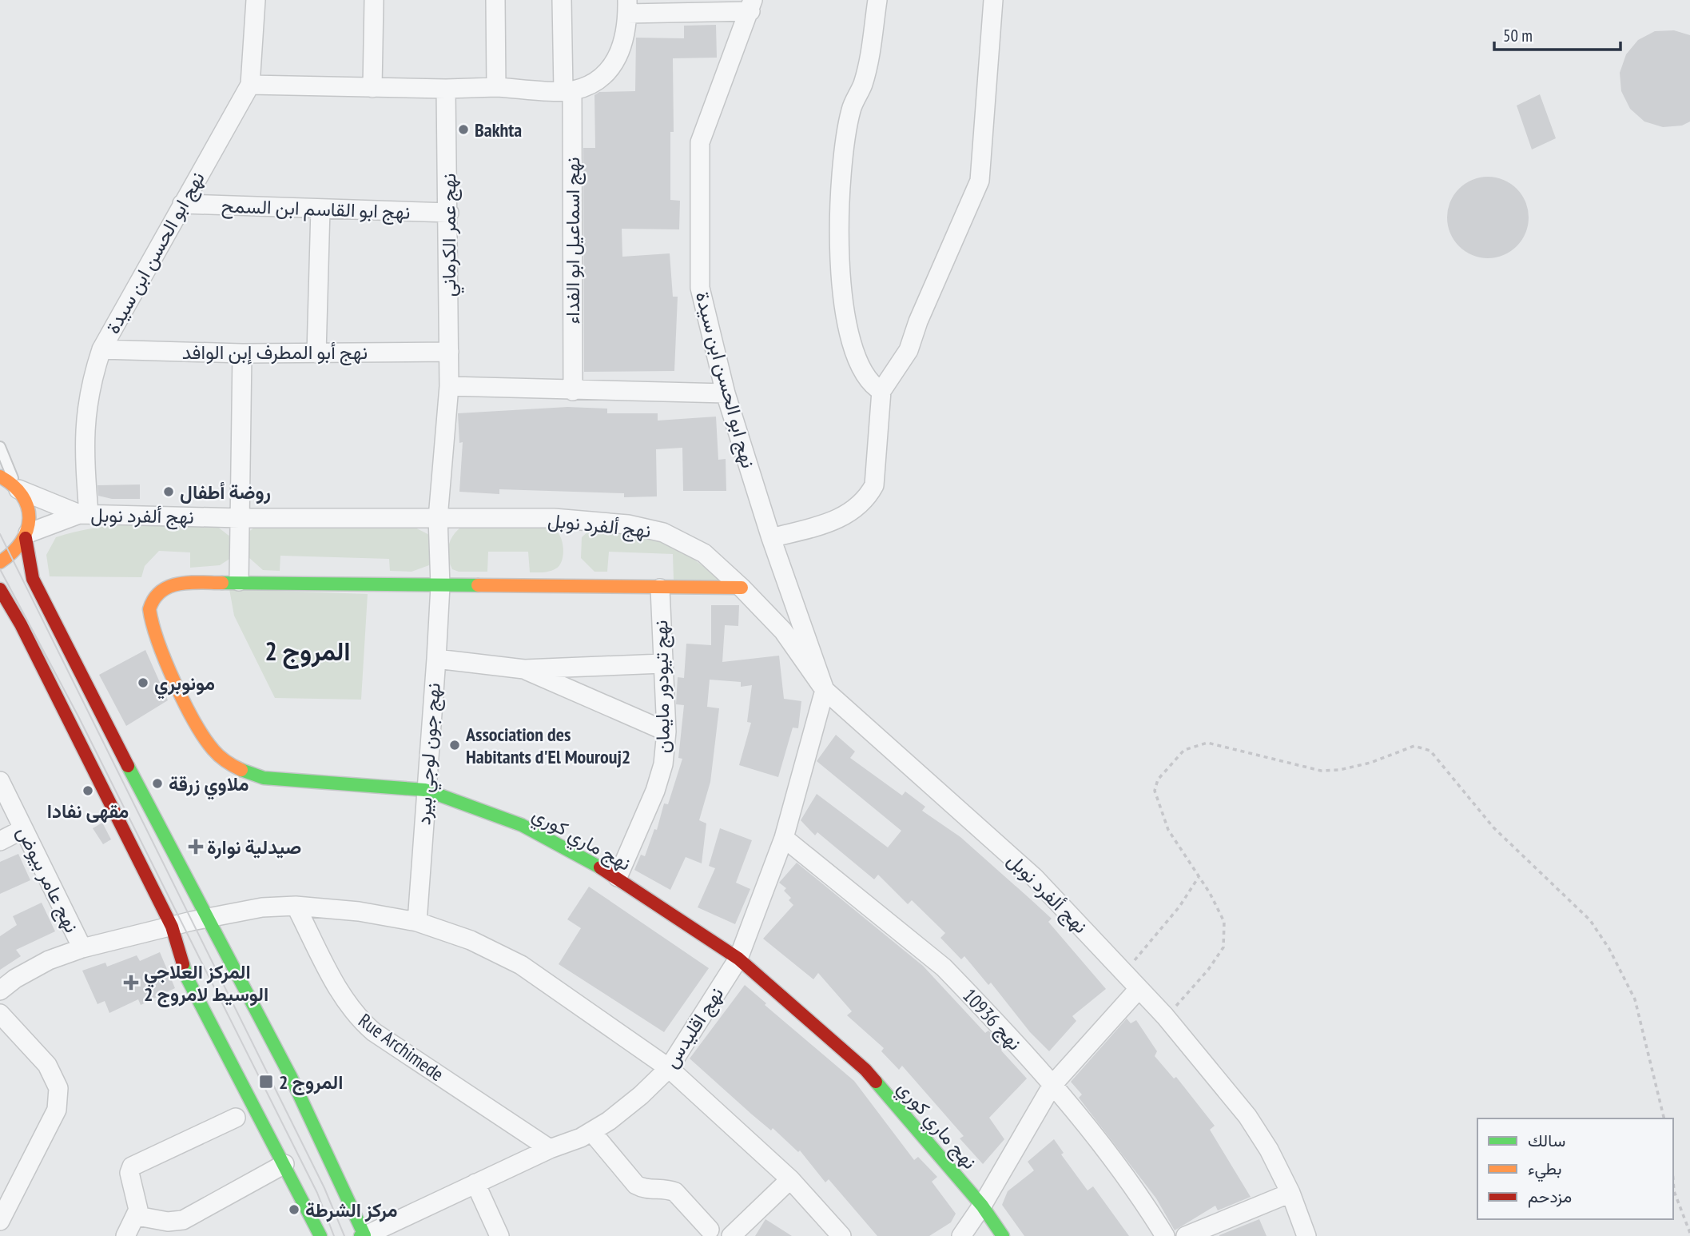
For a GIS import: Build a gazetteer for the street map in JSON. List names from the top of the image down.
{
  "streets": {
    "street": [
      "نهج ابو القاسم ابن السمح",
      "نهج عمر الكرماني",
      "نهج اسماعيل ابو الفداء",
      "نهج ابو الحسن ابن سيدة",
      "نهج أبو المطرف إبن الوافد",
      "نهج ألفرد نوبل",
      "نهج تيودور مايمان",
      "نهج جون لوجي بيرد",
      "نهج ماري كوري",
      "نهج عامر بيوض",
      "نهج 10936",
      "نهج اقليدس",
      "Rue Archimede"
    ]
  },
  "crossings": [
    ["نهج ابو القاسم ابن السمح", "نهج عمر الكرماني"],
    ["نهج ابو القاسم ابن السمح", "نهج ابو الحسن ابن سيدة"],
    ["نهج عمر الكرماني", "نهج أبو المطرف إبن الوافد"],
    ["نهج عمر الكرماني", "نهج ألفرد نوبل"],
    ["نهج ابو الحسن ابن سيدة", "نهج أبو المطرف إبن الوافد"],
    ["نهج ابو الحسن ابن سيدة", "نهج ألفرد نوبل"],
    ["نهج ابو الحسن ابن سيدة", "نهج اقليدس"],
    ["نهج ألفرد نوبل", "نهج اقليدس"],
    ["نهج تيودور مايمان", "نهج ماري كوري"],
    ["نهج جون لوجي بيرد", "نهج ماري كوري"],
    ["نهج ماري كوري", "نهج اقليدس"],
    ["نهج 10936", "نهج اقليدس"],
    ["نهج اقليدس", "Rue Archimede"]
  ],
  "districts": ["المروج 2"],
  "places": {
    "other": [
      "Bakhta",
      "روضة أطفال",
      "مونوبري",
      "Association des Habitants d'El Mourouj2",
      "ملاوي زرقة",
      "مقهى نفادا",
      "مركز الشرطة"
    ],
    "health": ["صيدلية نوارة", "المركز العلاجي الوسيط لامروج 2"],
    "transit": ["المروج 2"]
  },
  "legend": ["سالك", "بطيء", "مزدحم"],
  "scale_bar": "50 m"
}
